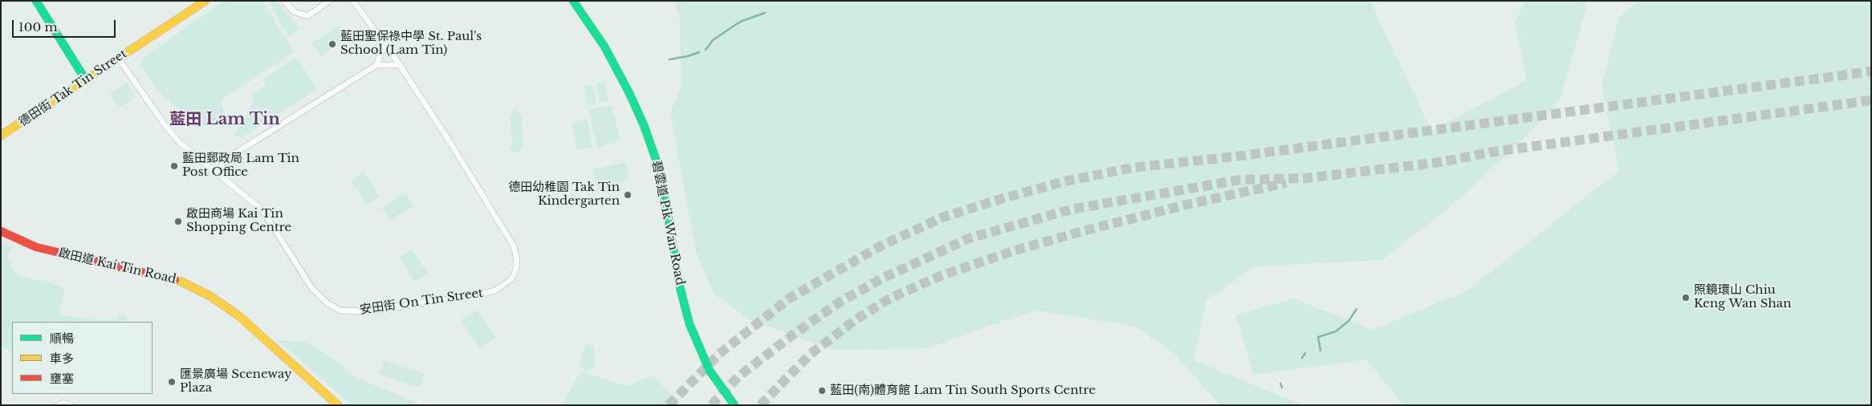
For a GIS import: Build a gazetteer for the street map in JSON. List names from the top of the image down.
{
  "streets": {
    "street": [
      "德田街 Tak Tin Street",
      "碧雲道 Pik Wan Road",
      "啟田道 Kai Tin Road",
      "安田街 On Tin Street"
    ]
  },
  "crossings": [
    ["德田街 Tak Tin Street", "安田街 On Tin Street"]
  ],
  "districts": ["藍田 Lam Tin"],
  "places": [
    "藍田聖保祿中學 St. Paul's School (Lam Tin)",
    "藍田郵政局 Lam Tin Post Office",
    "德田幼稚園 Tak Tin Kindergarten",
    "啟田商場 Kai Tin Shopping Centre",
    "照鏡環山 Chiu Keng Wan Shan",
    "匯景廣場 Sceneway Plaza",
    "藍田(南)體育館 Lam Tin South Sports Centre"
  ],
  "legend": ["順暢", "車多", "壅塞"],
  "scale_bar": "100 m"
}
